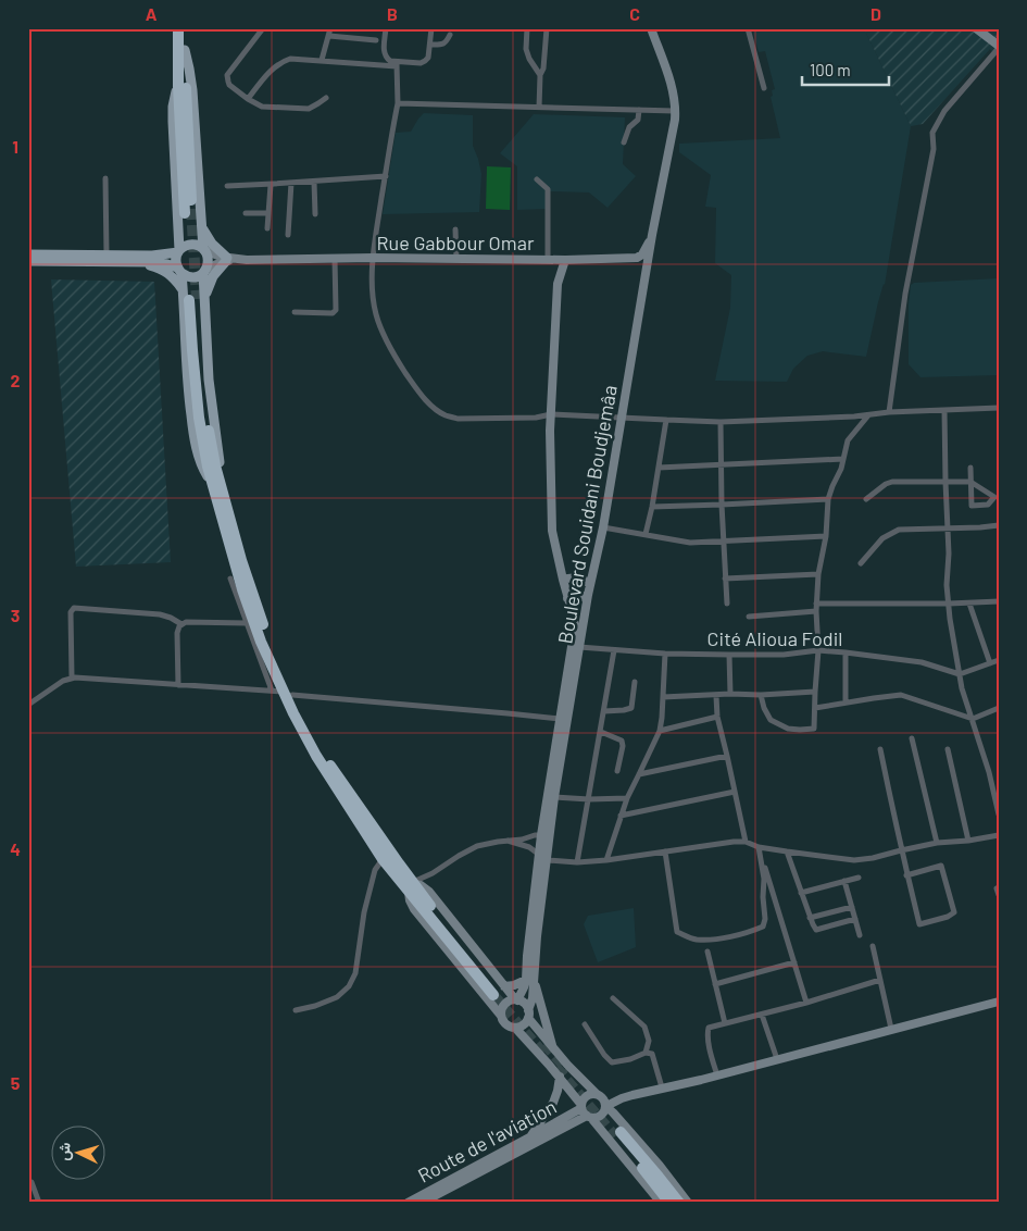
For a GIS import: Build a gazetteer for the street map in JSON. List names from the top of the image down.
{
  "streets": {
    "main road": ["Rue Gabbour Omar", "Boulevard Souidani Boudjemâa", "Route de l'aviation"],
    "street": ["Cité Alioua Fodil"]
  },
  "crossings": [
    ["Rue Gabbour Omar", "Boulevard Souidani Boudjemâa"],
    ["Boulevard Souidani Boudjemâa", "Cité Alioua Fodil"]
  ],
  "scale_bar": "100 m",
  "north": "left",
  "grid": {
    "columns": [
      "A",
      "B",
      "C",
      "D"
    ],
    "rows": [
      "1",
      "2",
      "3",
      "4",
      "5"
    ]
  }
}
